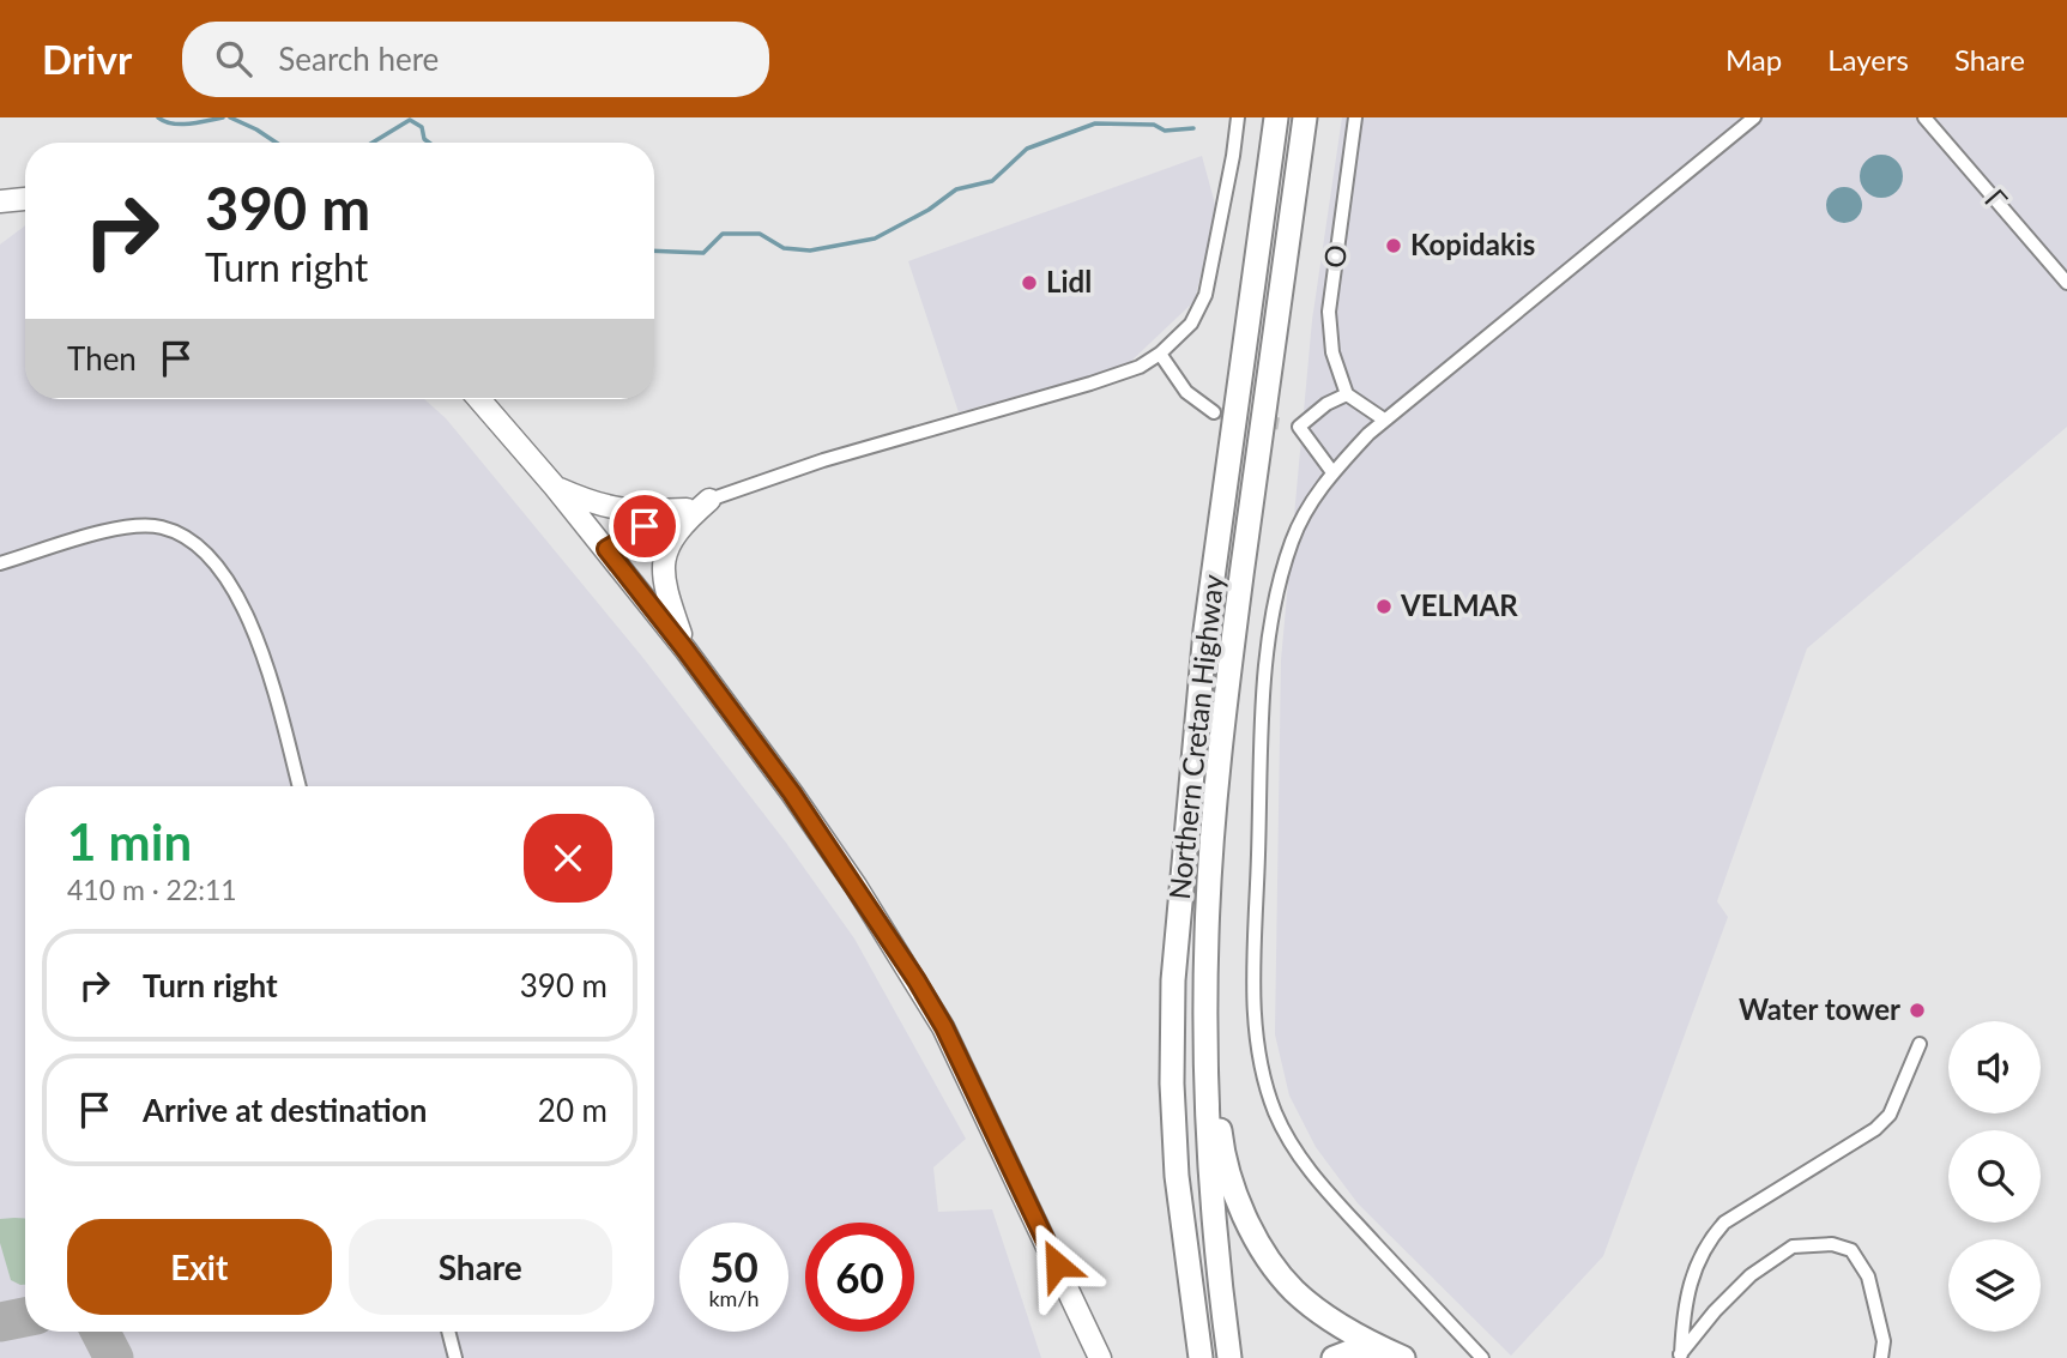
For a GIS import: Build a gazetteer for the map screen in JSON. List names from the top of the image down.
{
  "streets": {
    "highway": ["Northern Cretan Highway"],
    "street": ["Γ", "Ο"]
  },
  "places": [
    "Kopidakis",
    "Lidl",
    "VELMAR",
    "Water tower"
  ],
  "page": {
    "header": "Drivr",
    "search": "Search here",
    "nav": ["Map", "Layers", "Share"],
    "turn": ["390 m", "Turn right"],
    "then": "Then",
    "heading": ["1 min", "410 m · 22:11"],
    "list": [
      {
        "name": "Turn right",
        "value": "390 m"
      },
      {
        "name": "Arrive at destination",
        "value": "20 m"
      }
    ],
    "buttons": ["Exit", "Share"],
    "speed": "50 km/h",
    "limit": "60"
  }
}
